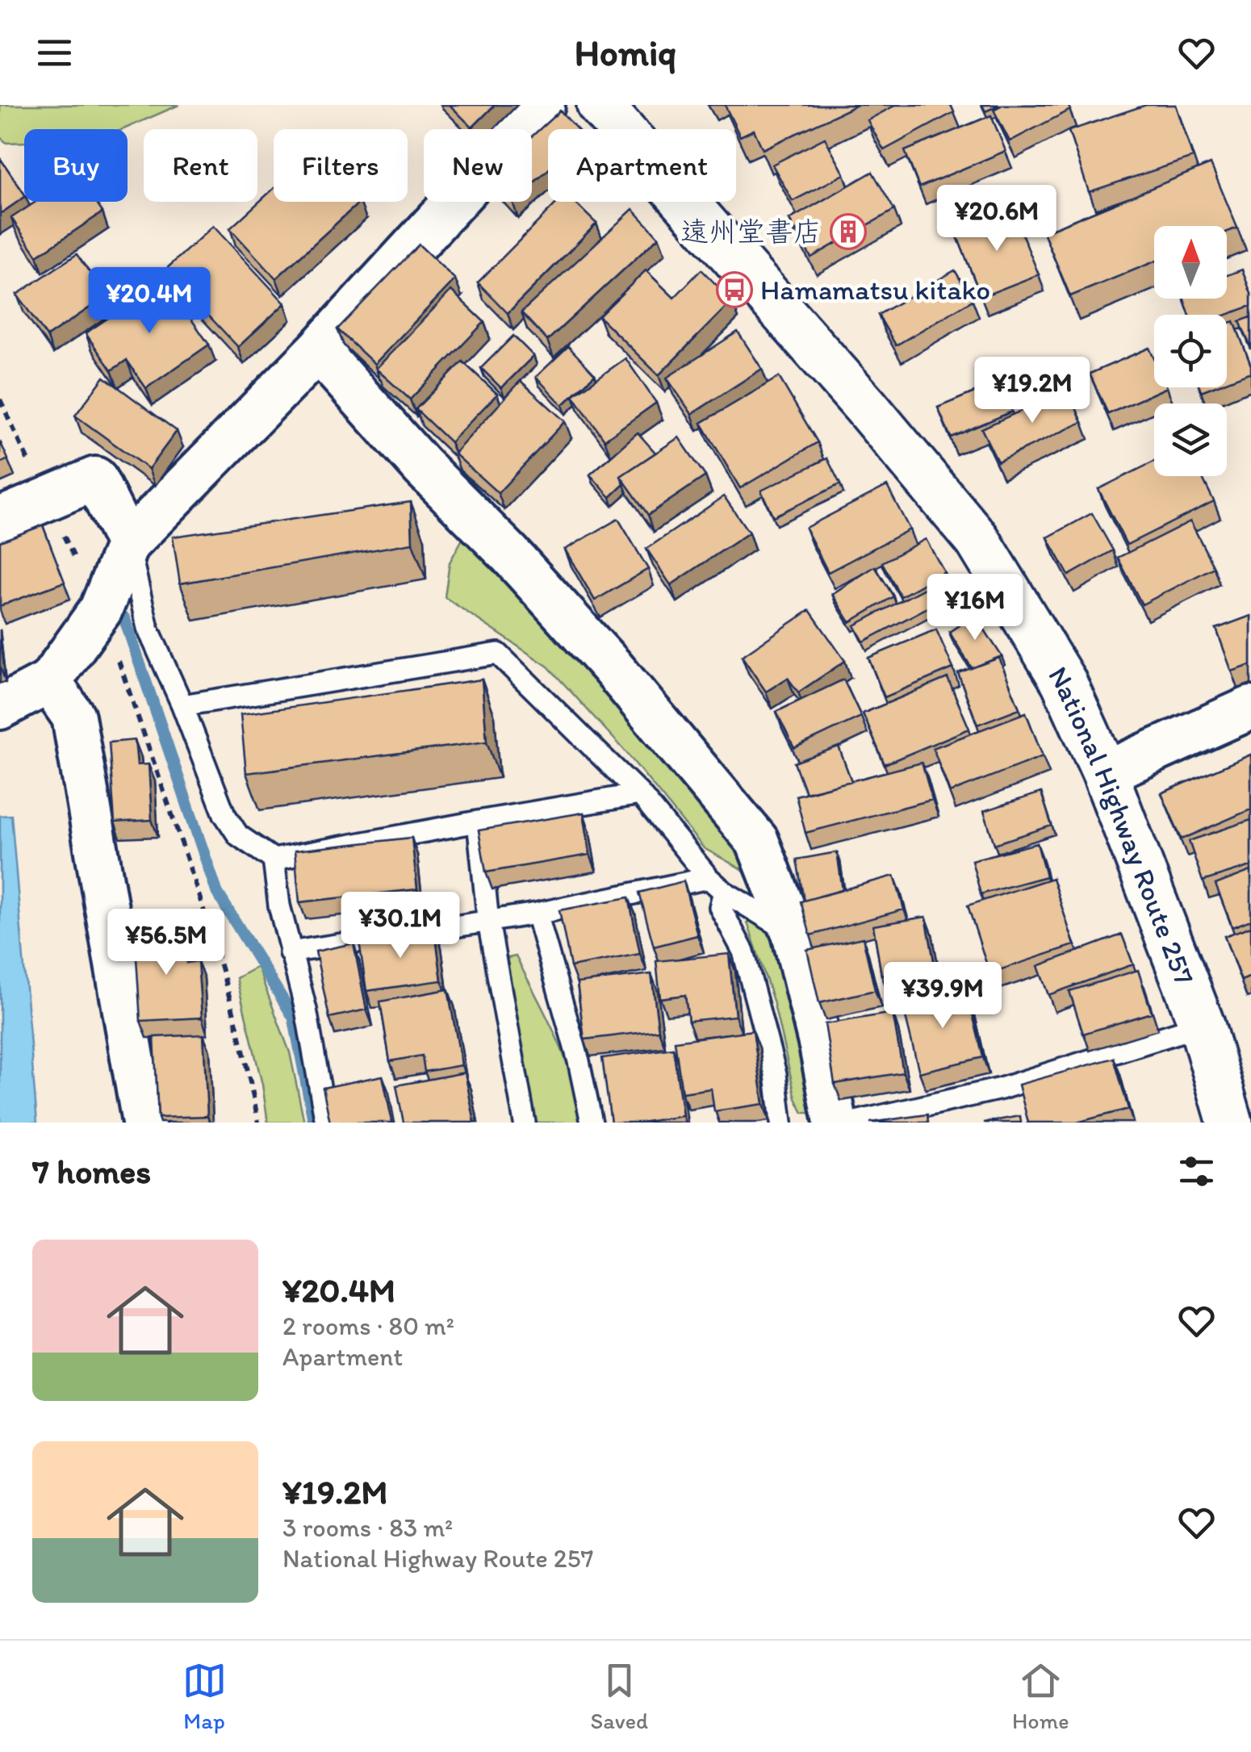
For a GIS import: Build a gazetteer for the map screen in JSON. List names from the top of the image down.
{
  "streets": {
    "highway": ["National Highway Route 257"]
  },
  "places": {
    "building": ["遠州堂書店"],
    "bus stop": ["Hamamatsu kitako"]
  },
  "north": "top",
  "page": {
    "header": "Homiq",
    "chip": [
      "Buy",
      "Rent",
      "Filters",
      "New",
      "Apartment"
    ],
    "price": [
      "¥20.6M",
      "¥20.4M",
      "¥19.2M",
      "¥16M",
      "¥30.1M",
      "¥56.5M",
      "¥39.9M"
    ],
    "heading": "7 homes",
    "list": [
      {
        "name": "¥20.4M",
        "note": "2 rooms · 80 m² · Apartment"
      },
      {
        "name": "¥19.2M",
        "note": "3 rooms · 83 m² · National Highway Route 257"
      }
    ],
    "tabs": ["Map", "Saved", "Home"]
  }
}
